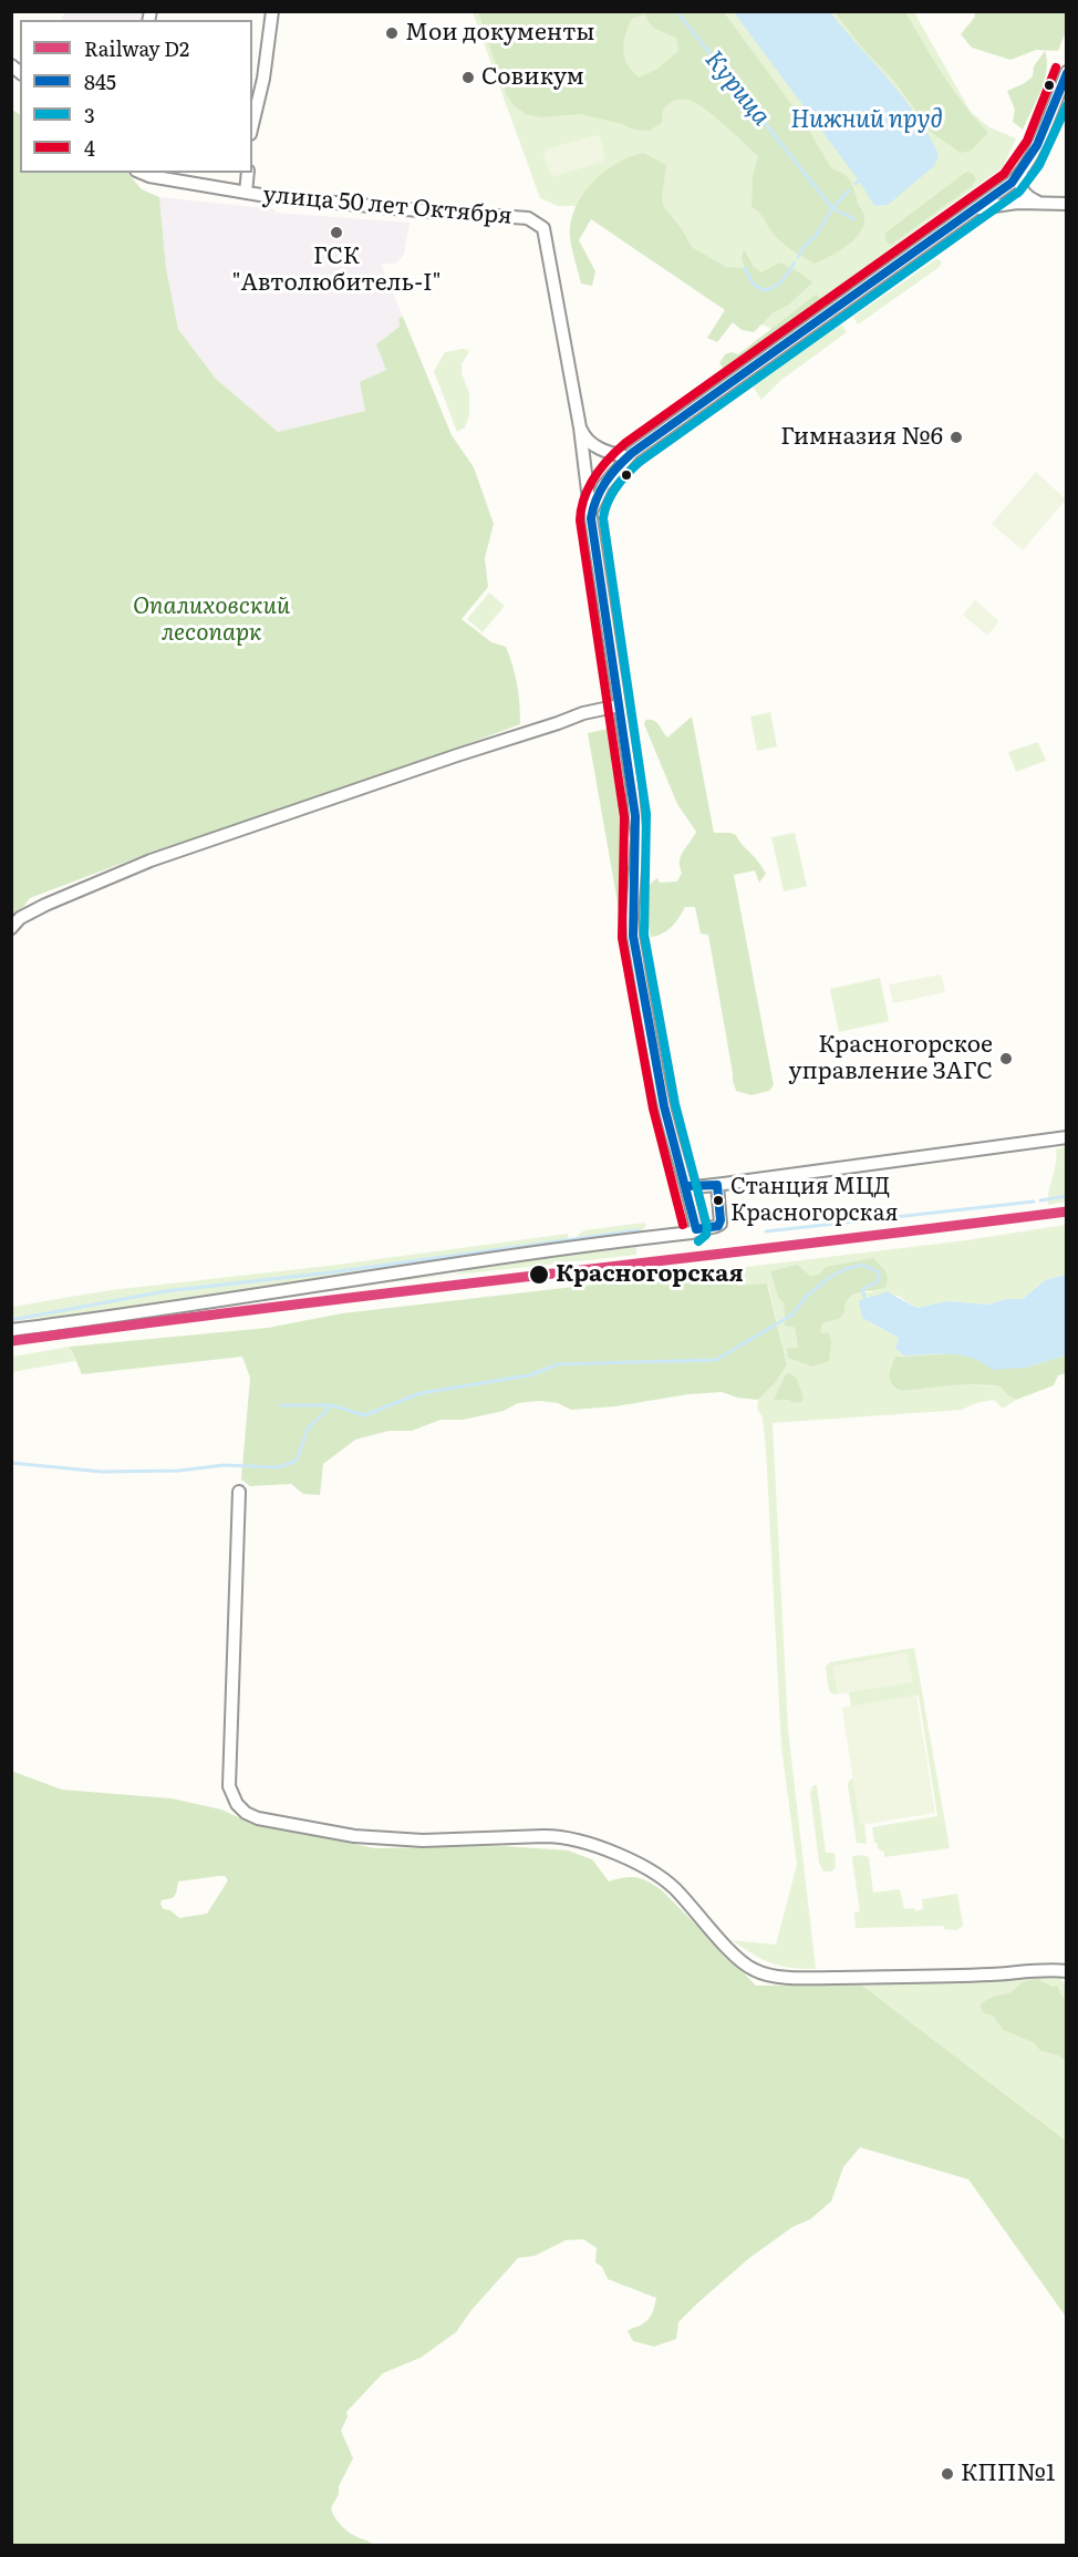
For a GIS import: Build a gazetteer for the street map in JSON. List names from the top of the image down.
{
  "streets": {
    "street": ["улица 50 лет Октября"]
  },
  "water": ["Курица", "Нижний пруд"],
  "parks": ["Опалиховский лесопарк"],
  "places": [
    "Мои документы",
    "Совикум",
    "ГСК \"Автолюбитель-I\"",
    "Гимназия №6",
    "Красногорское управление ЗАГС",
    "Станция МЦД Красногорская",
    "Красногорская",
    "КПП№1"
  ],
  "lines": [
    "transit line 4",
    "transit line 845",
    "transit line 3",
    "rail line D2"
  ],
  "legend": [
    "Railway D2",
    "845",
    "3",
    "4"
  ]
}
